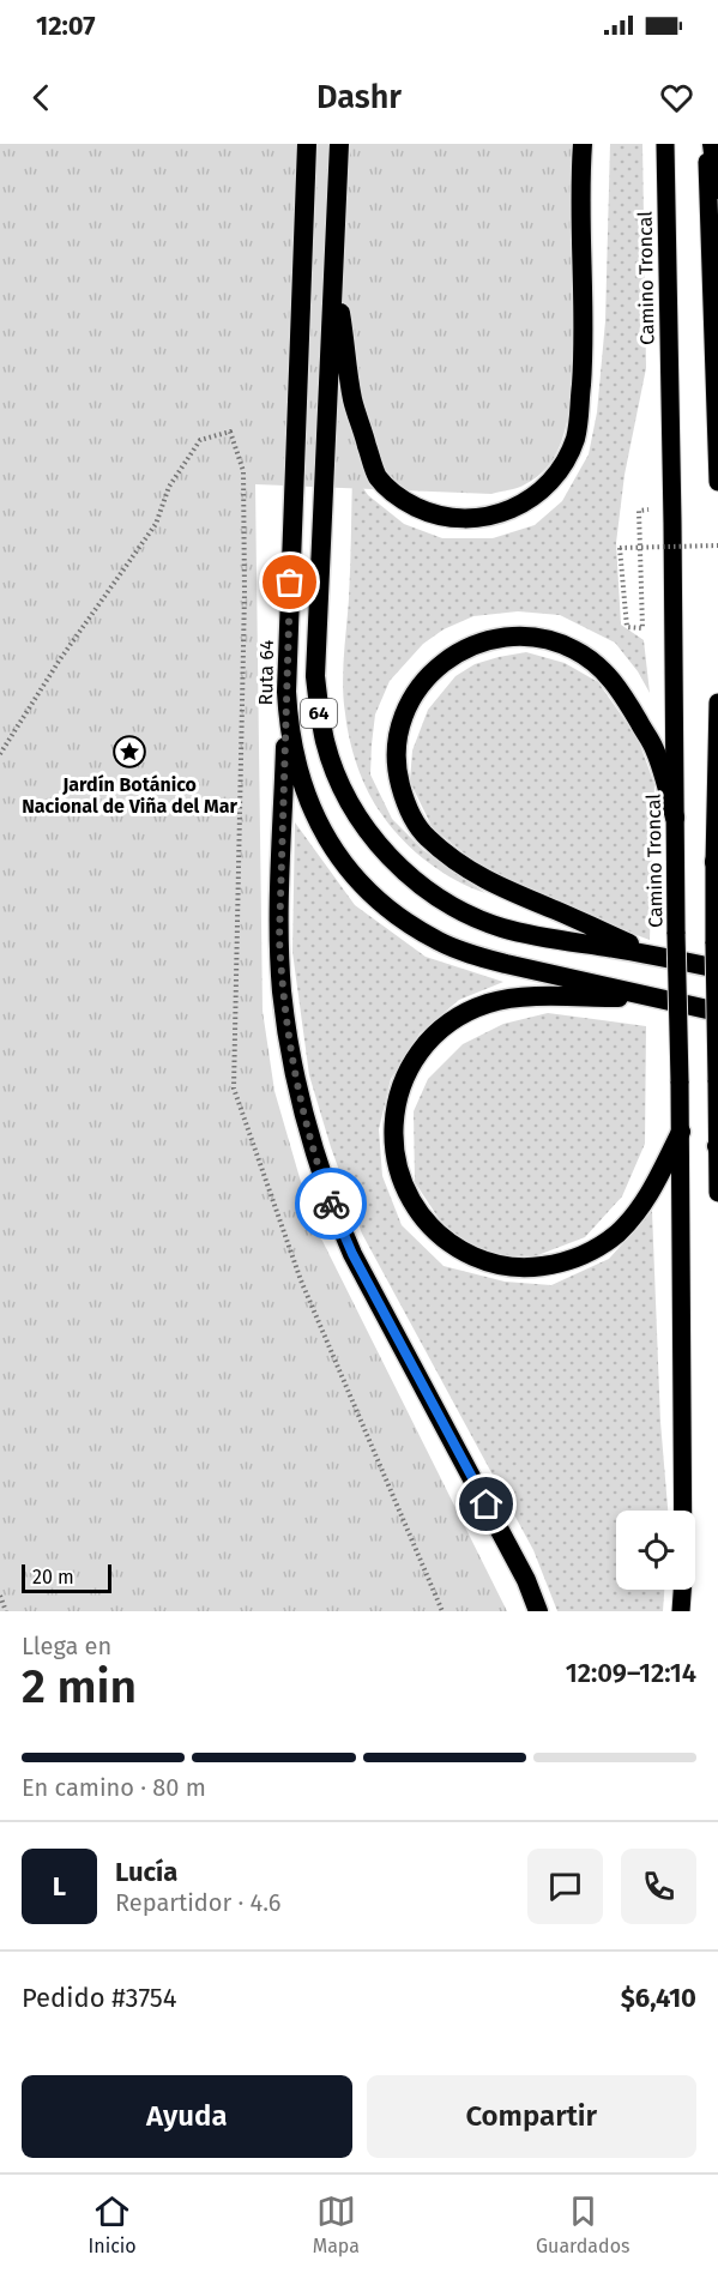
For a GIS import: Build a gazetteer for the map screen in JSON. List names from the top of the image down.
{
  "streets": {
    "highway": ["Ruta 64", "64"],
    "main road": ["Camino Troncal"]
  },
  "places": {
    "place": ["Jardín Botánico Nacional de Viña del Mar"]
  },
  "scale_bar": "20 m",
  "page": {
    "status": "12:07",
    "header": "Dashr",
    "scale": "20 m",
    "heading": ["2 min", "Llega en", "12:09–12:14"],
    "panel": [
      "Lucía",
      "Repartidor · 4.6",
      "Pedido #3754",
      "$6,410"
    ],
    "bar": "En camino · 80 m",
    "round": "L",
    "buttons": ["Ayuda", "Compartir"],
    "tabs": ["Inicio", "Mapa", "Guardados"]
  }
}
